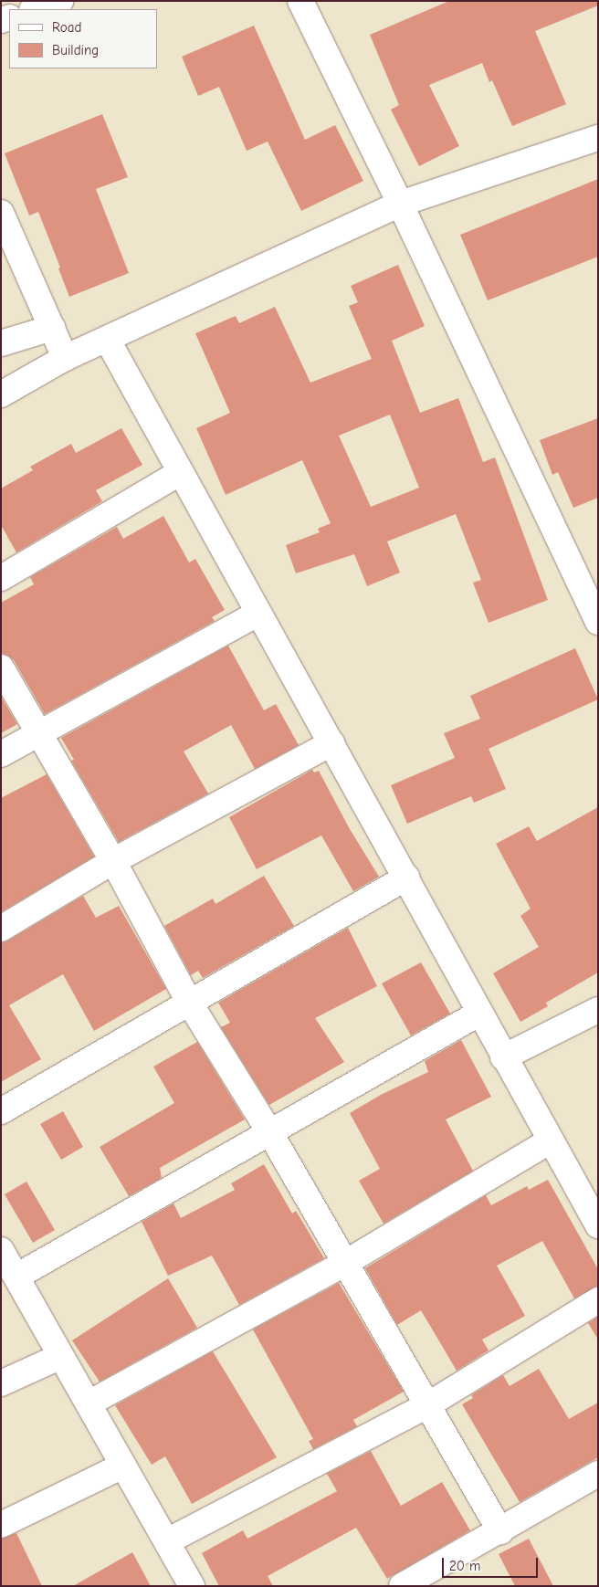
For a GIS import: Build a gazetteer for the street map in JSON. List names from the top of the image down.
{
  "legend": ["Road", "Building"],
  "scale_bar": "20 m"
}
